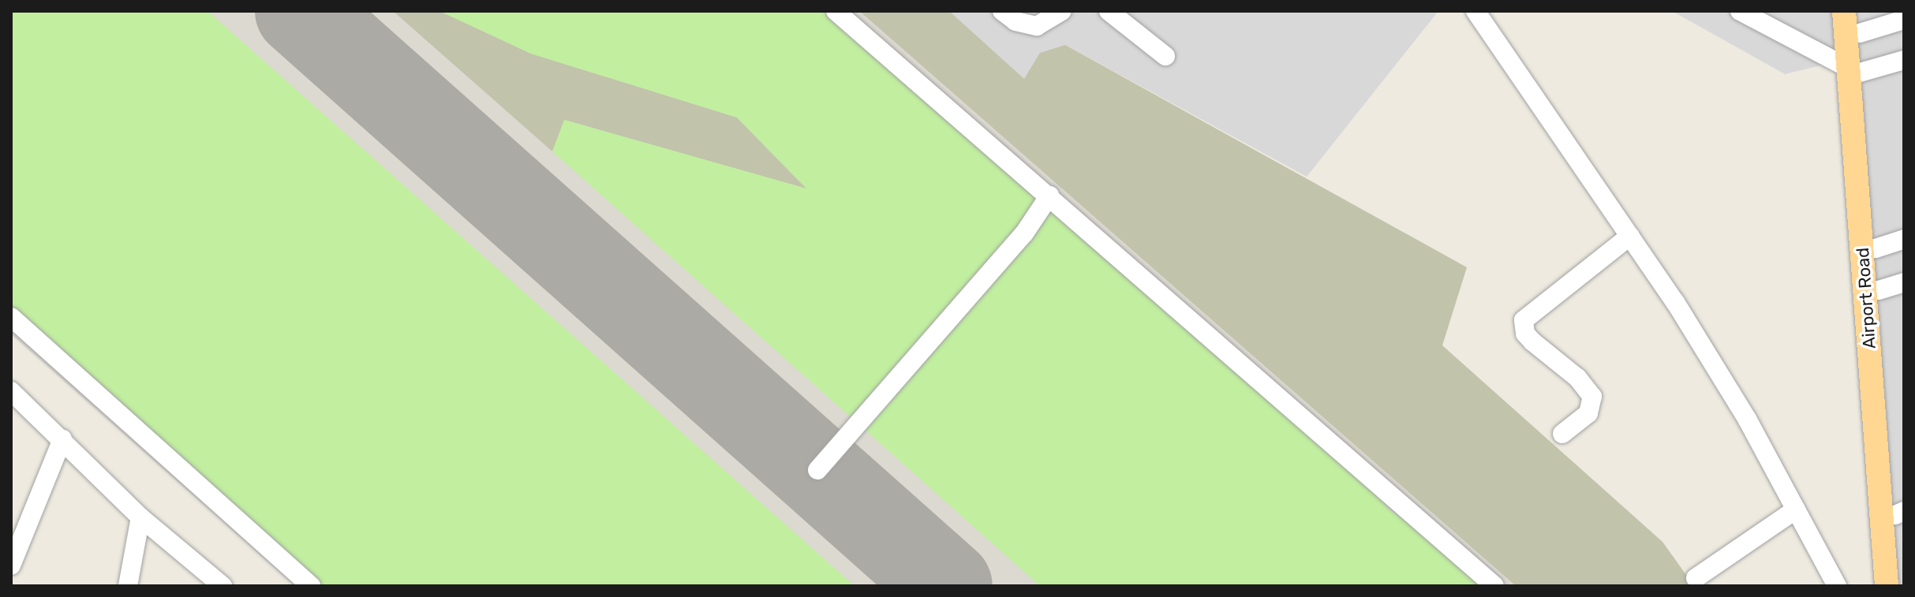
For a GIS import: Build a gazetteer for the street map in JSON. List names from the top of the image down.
{
  "streets": {
    "main road": ["Airport Road"]
  }
}
